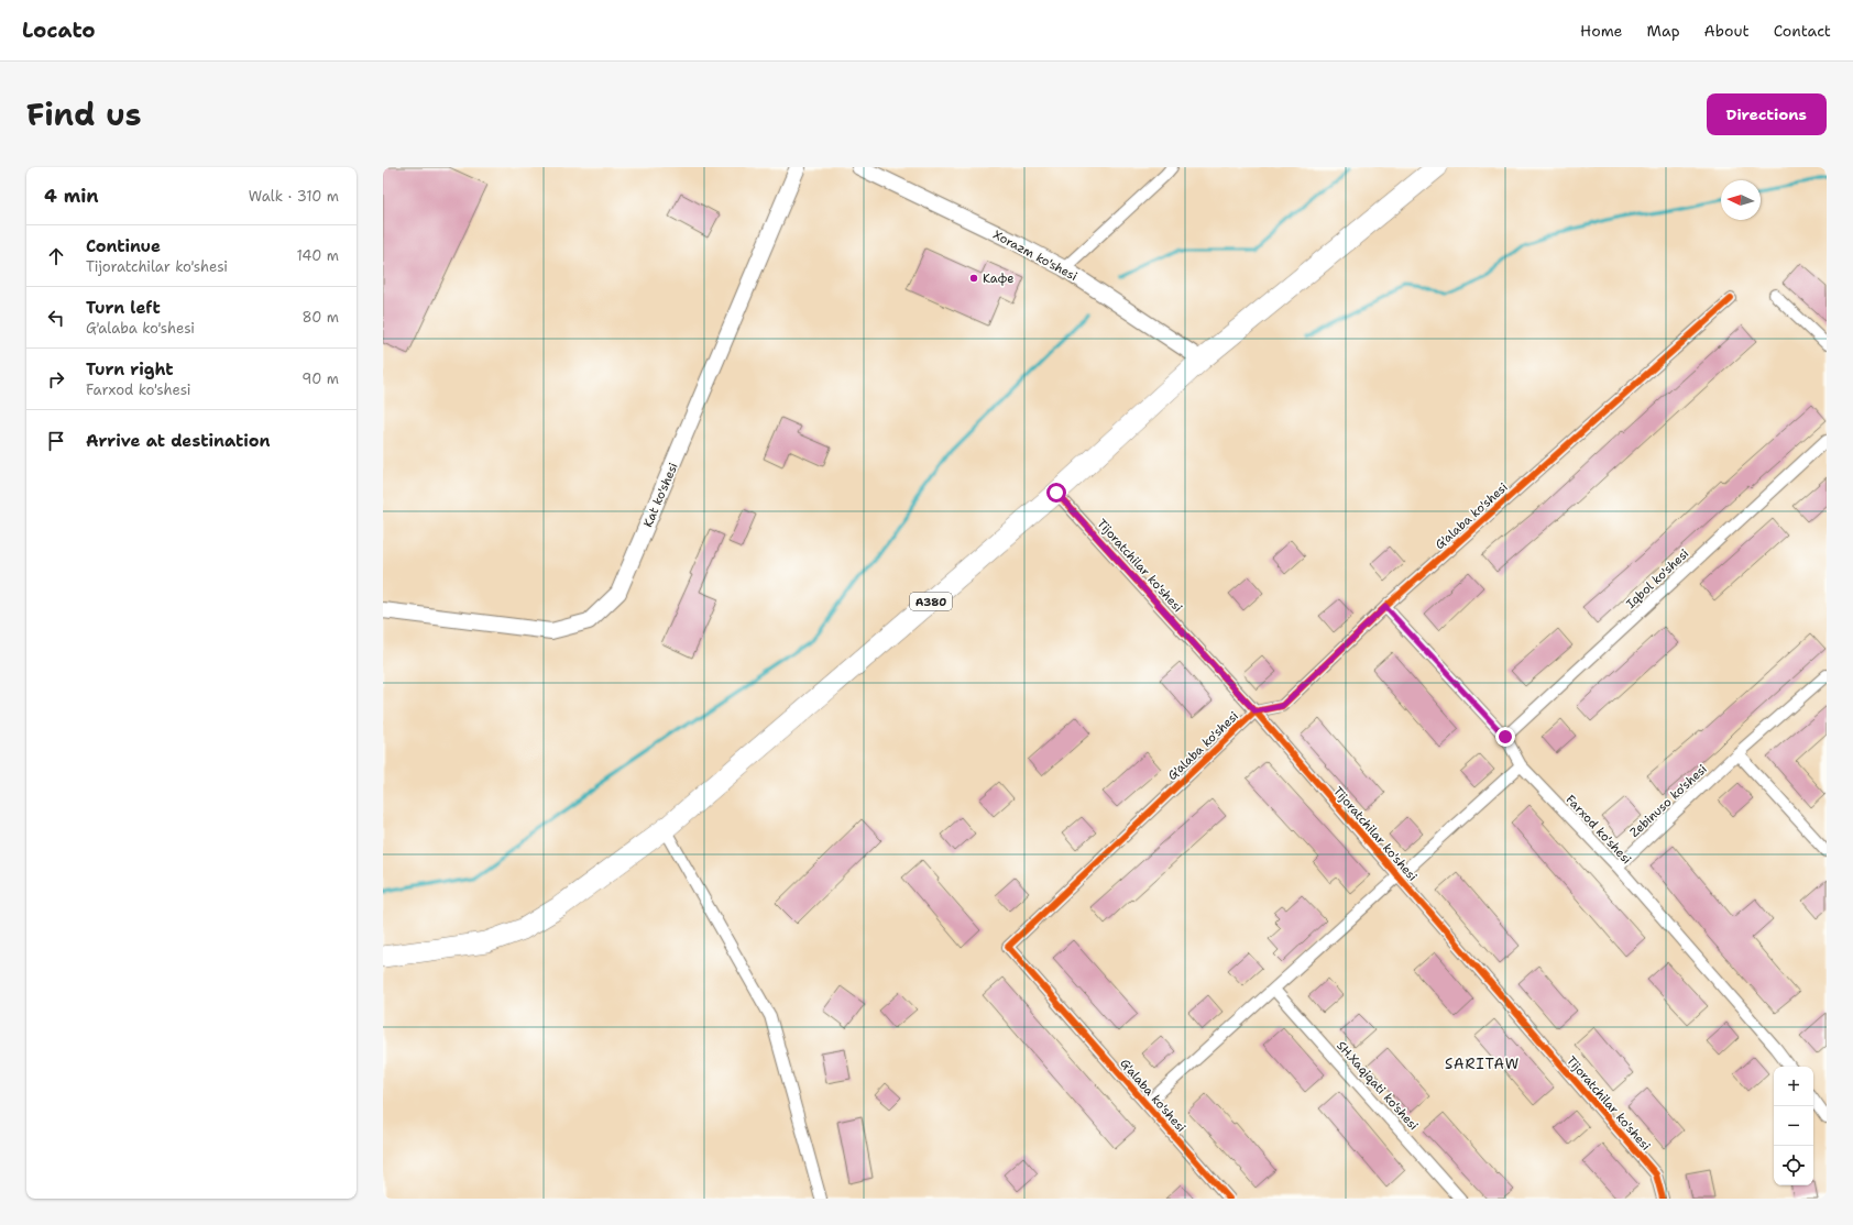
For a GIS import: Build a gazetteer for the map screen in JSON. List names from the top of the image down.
{
  "streets": {
    "highway": ["A380"],
    "street": [
      "Xorazm ko'shesi",
      "Kat ko'shesi",
      "G'alaba ko'shesi",
      "Tijoratchilar ko'shesi",
      "Iqbol ko'shesi",
      "Zebinuso ko'shesi",
      "Farxod ko'shesi",
      "SH.Xaqiqati ko'shesi"
    ]
  },
  "crossings": [
    ["Xorazm ko'shesi", "A380"],
    ["G'alaba ko'shesi", "Tijoratchilar ko'shesi"],
    ["G'alaba ko'shesi", "Farxod ko'shesi"],
    ["G'alaba ko'shesi", "SH.Xaqiqati ko'shesi"],
    ["Tijoratchilar ko'shesi", "A380"],
    ["Iqbol ko'shesi", "Farxod ko'shesi"],
    ["Zebinuso ko'shesi", "Farxod ko'shesi"]
  ],
  "districts": ["SARITAW"],
  "places": ["Кафе"],
  "north": "left",
  "page": {
    "header": "Locato",
    "nav": [
      "Home",
      "Map",
      "About",
      "Contact"
    ],
    "title": "Find us",
    "buttons": "Directions",
    "heading": ["4 min", "Walk · 310 m"],
    "list": [
      ["Continue", "Tijoratchilar ko'shesi", "140 m"],
      ["Turn left", "G'alaba ko'shesi", "80 m"],
      ["Turn right", "Farxod ko'shesi", "90 m"],
      "Arrive at destination"
    ],
    "map_buttons": ["+", "−"]
  }
}
